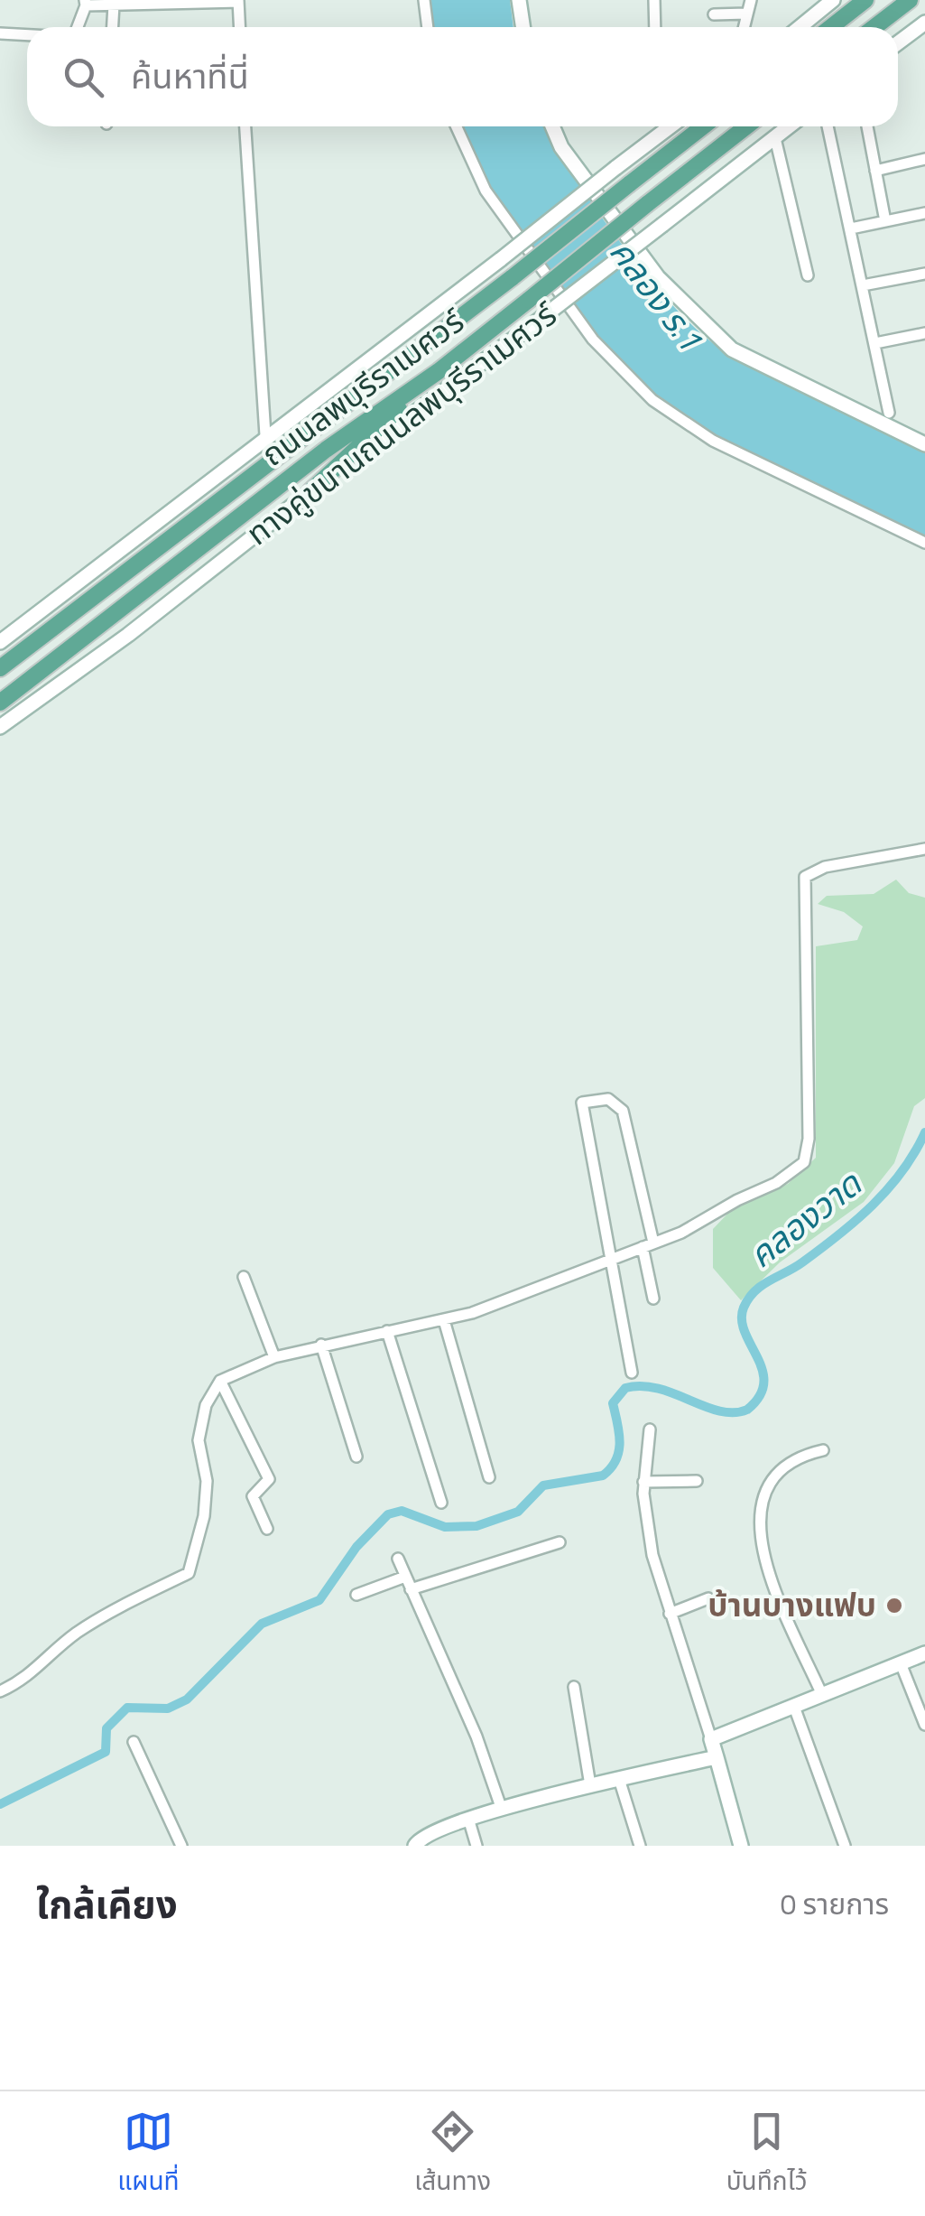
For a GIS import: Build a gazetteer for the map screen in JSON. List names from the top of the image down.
{
  "streets": {
    "main road": ["ถนนลพบุรีราเมศวร์", "ทางคู่ขนานถนนลพบุรีราเมศวร์"]
  },
  "water": ["คลอง ร.1", "คลองวาด"],
  "places": ["บ้านบางแฟบ"],
  "page": {
    "search": "ค้นหาที่นี่",
    "heading": ["ใกล้เคียง", "0 รายการ"],
    "nav": ["แผนที่", "เส้นทาง", "บันทึกไว้"]
  }
}
